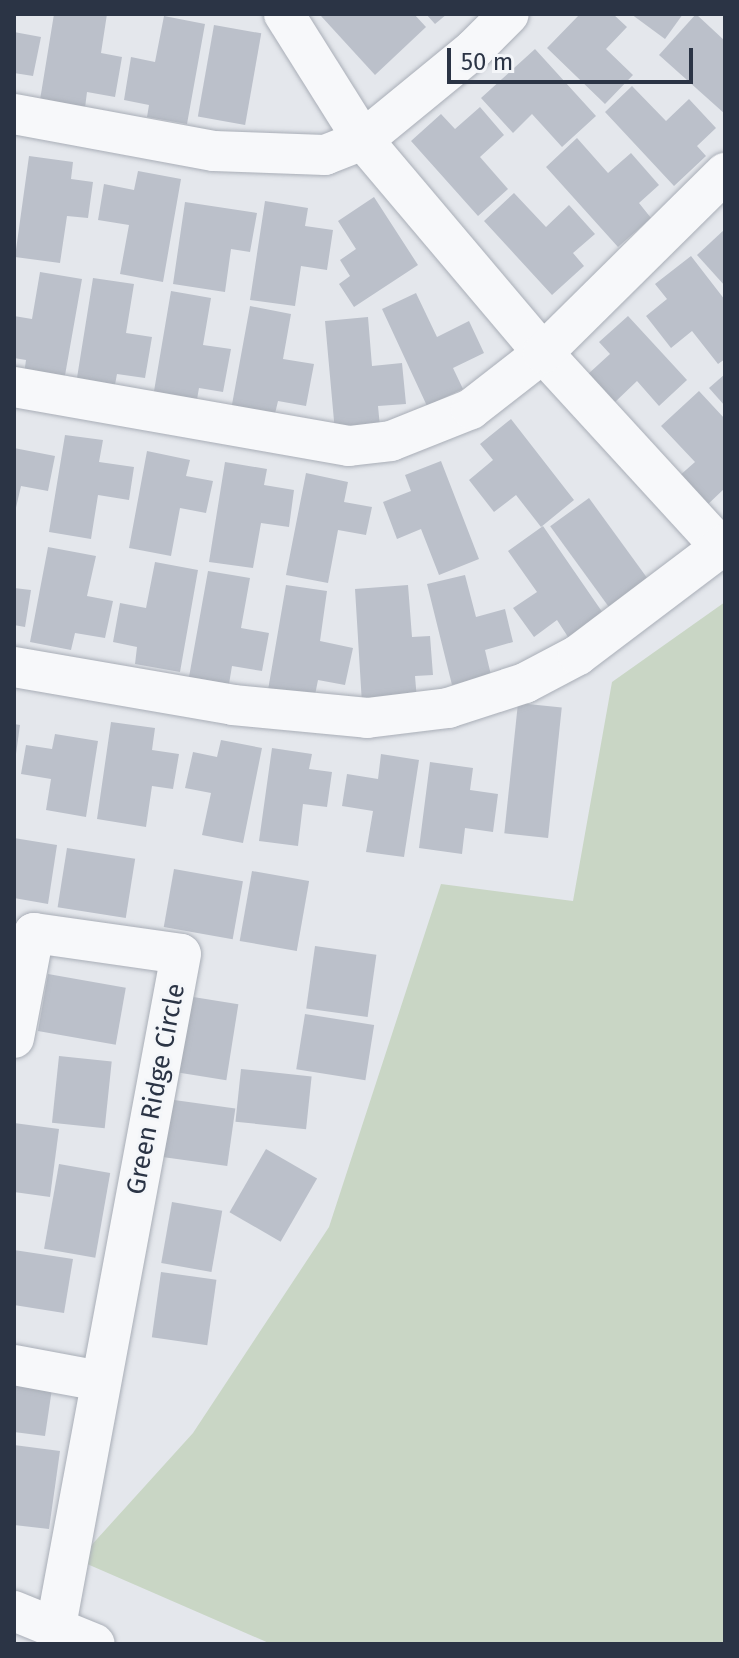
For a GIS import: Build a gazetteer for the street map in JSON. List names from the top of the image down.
{
  "streets": {
    "street": ["Green Ridge Circle"]
  },
  "scale_bar": "50 m"
}
